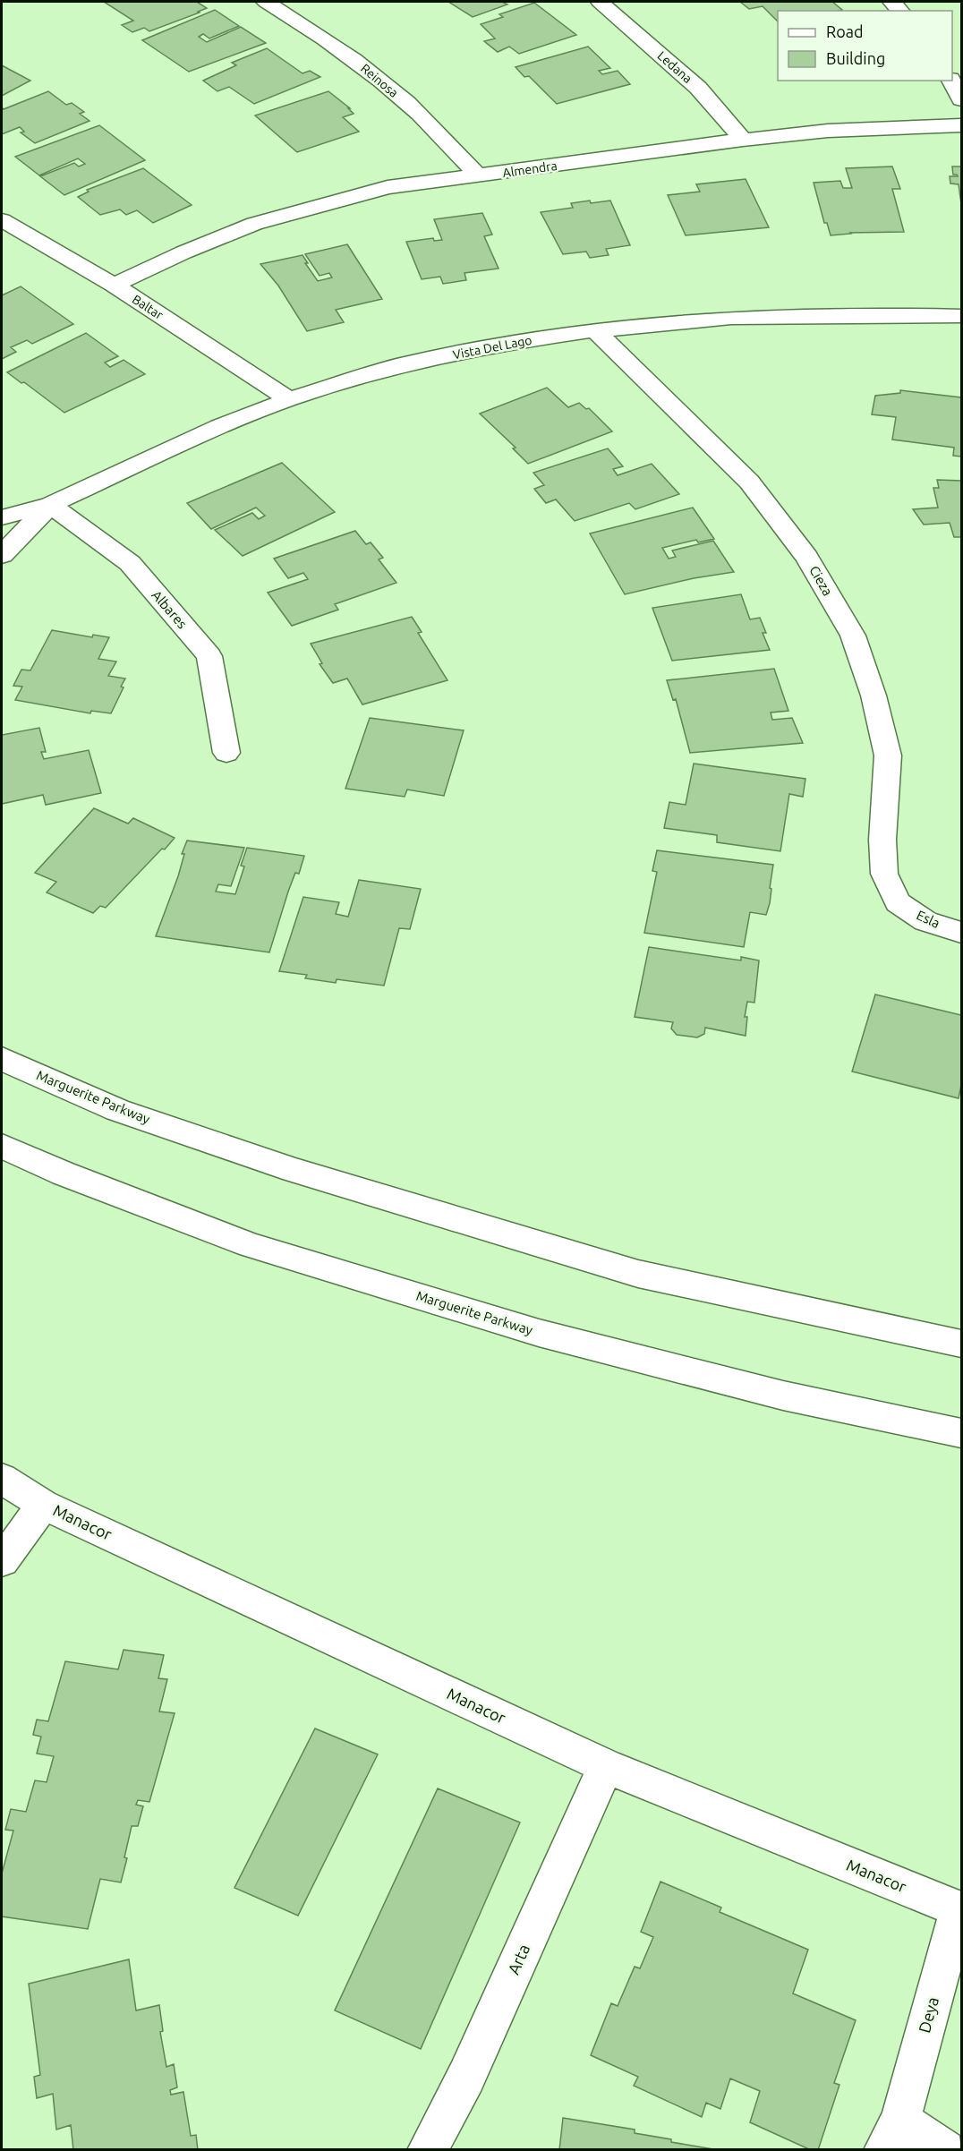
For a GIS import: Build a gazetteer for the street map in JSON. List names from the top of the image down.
{
  "streets": {
    "street": [
      "Ledana",
      "Reinosa",
      "Almendra",
      "Baltar",
      "Vista Del Lago",
      "Cieza",
      "Albares",
      "Esla",
      "Marguerite Parkway",
      "Manacor",
      "Arta",
      "Deya"
    ]
  },
  "crossings": [
    ["Ledana", "Almendra"],
    ["Reinosa", "Almendra"],
    ["Almendra", "Baltar"],
    ["Baltar", "Vista Del Lago"],
    ["Vista Del Lago", "Cieza"],
    ["Vista Del Lago", "Albares"],
    ["Cieza", "Esla"],
    ["Manacor", "Arta"],
    ["Manacor", "Deya"]
  ],
  "legend": ["Road", "Building"]
}
